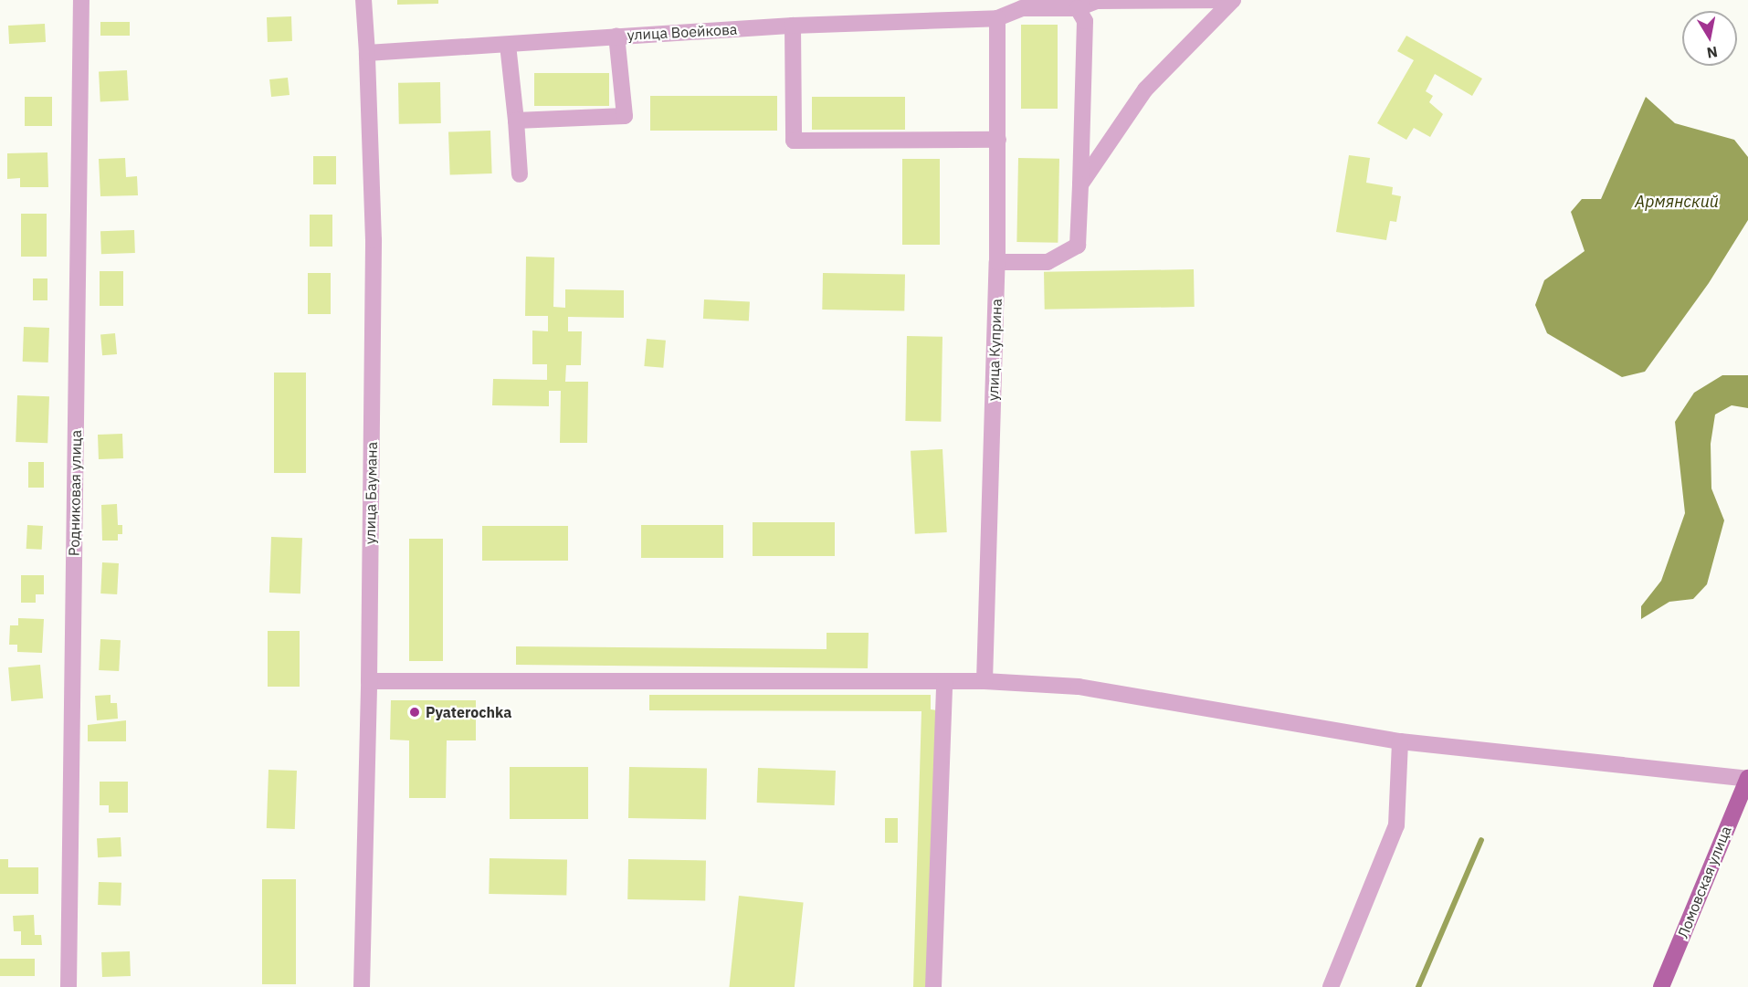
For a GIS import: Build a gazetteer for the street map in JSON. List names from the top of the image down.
{
  "streets": {
    "main road": ["Ломовская улица"],
    "street": [
      "улица Воейкова",
      "улица Куприна",
      "Родниковая улица",
      "улица Баумана"
    ]
  },
  "crossings": [
    ["улица Воейкова", "улица Куприна"],
    ["улица Воейкова", "улица Баумана"]
  ],
  "water": ["Армянский"],
  "places": ["Pyaterochka"],
  "north": "bottom"
}
